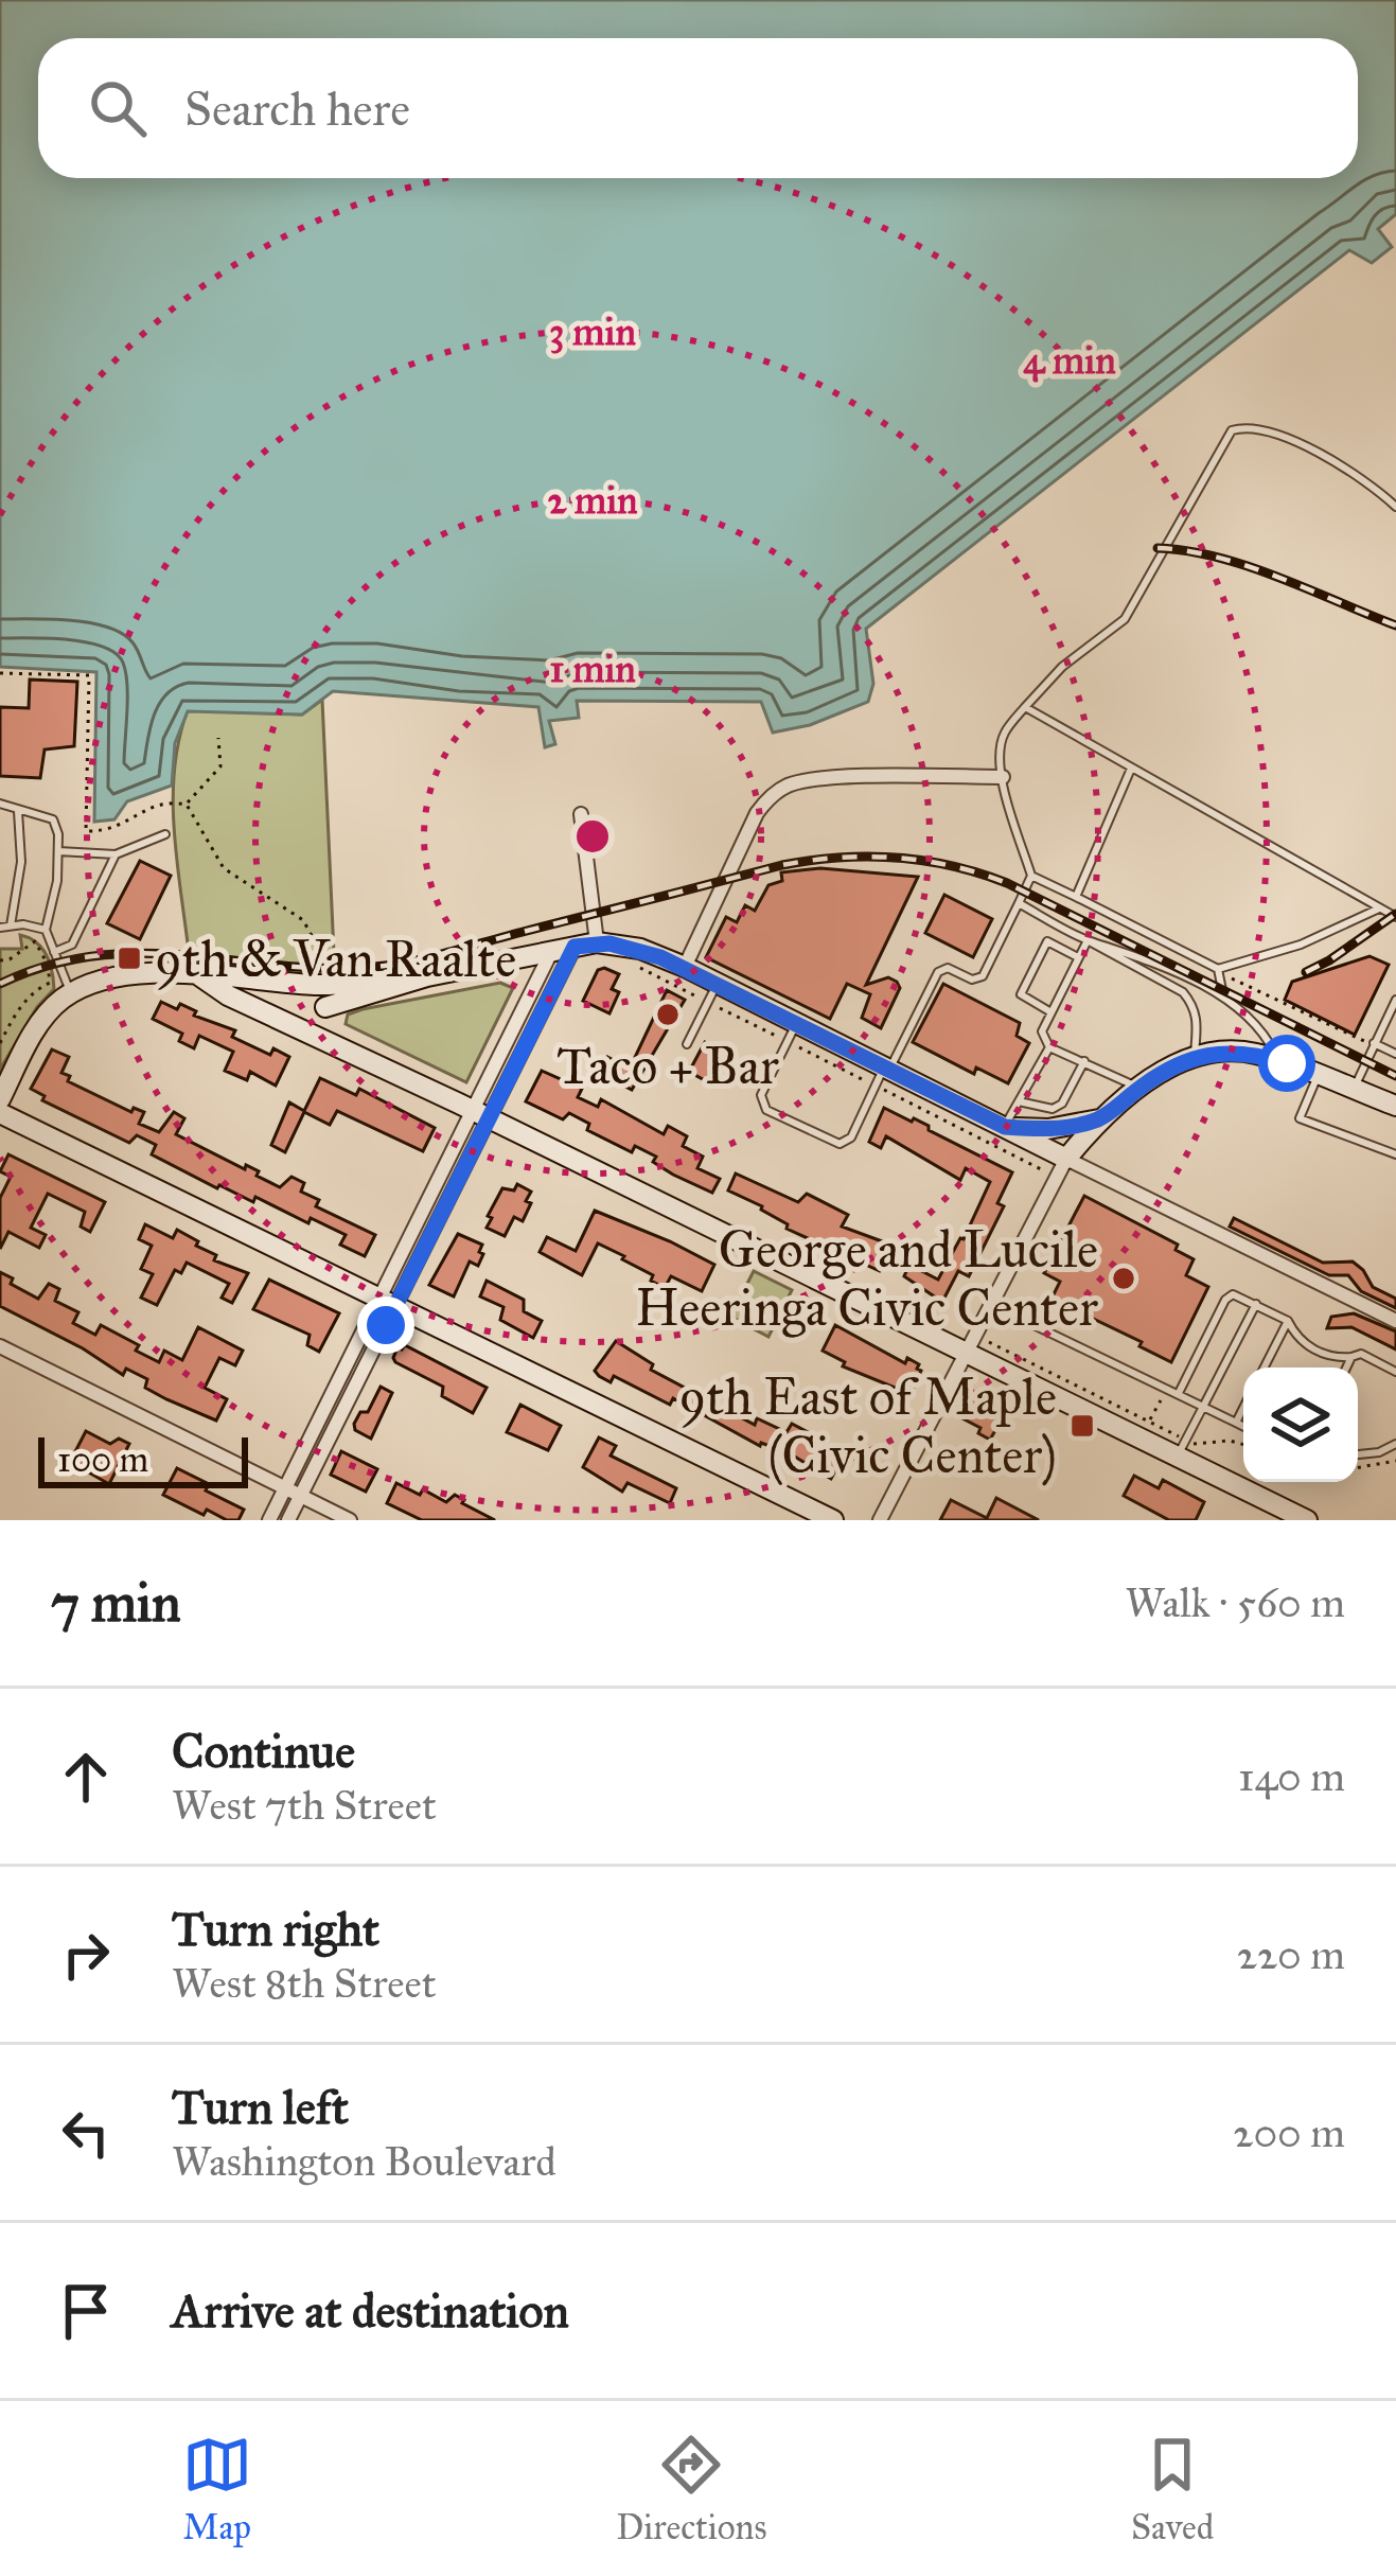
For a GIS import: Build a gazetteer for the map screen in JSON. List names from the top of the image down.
{
  "places": {
    "transit": ["9th & Van Raalte", "9th East of Maple (Civic Center)"],
    "other": ["Taco + Bar", "George and Lucile Heeringa Civic Center"]
  },
  "scale_bar": "100 m",
  "page": {
    "search": "Search here",
    "scale": "100 m",
    "heading": ["7 min", "Walk · 560 m"],
    "list": [
      ["Continue", "West 7th Street", "140 m"],
      ["Turn right", "West 8th Street", "220 m"],
      ["Turn left", "Washington Boulevard", "200 m"],
      "Arrive at destination"
    ],
    "nav": ["Map", "Directions", "Saved"]
  },
  "rings": [
    "3 min",
    "4 min",
    "2 min",
    "1 min"
  ]
}
